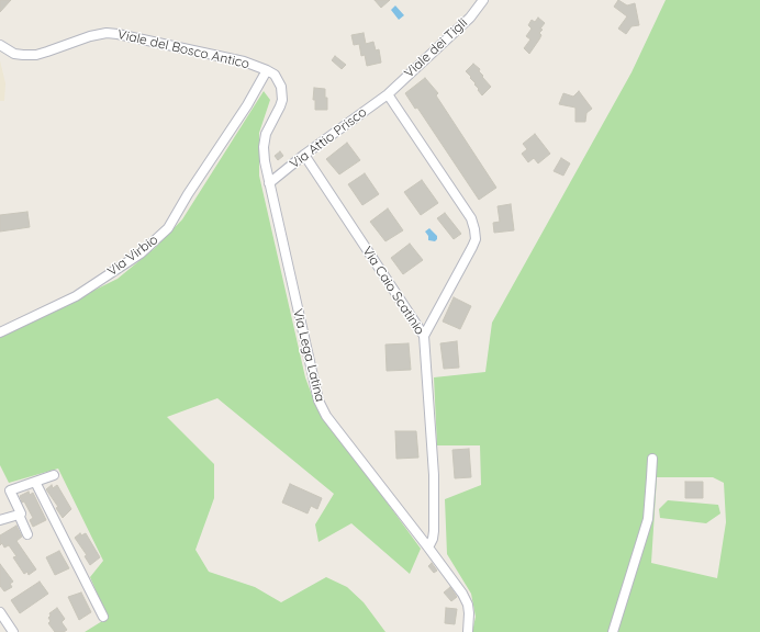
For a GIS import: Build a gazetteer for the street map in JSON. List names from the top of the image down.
{
  "streets": {
    "street": [
      "Viale dei Tigli",
      "Viale del Bosco Antico",
      "Via Attio Prisco",
      "Via Virbio",
      "Via Caio Scatinio",
      "Via Lega Latina"
    ]
  },
  "crossings": [
    ["Viale dei Tigli", "Via Attio Prisco"],
    ["Viale del Bosco Antico", "Via Virbio"],
    ["Viale del Bosco Antico", "Via Lega Latina"],
    ["Via Attio Prisco", "Via Caio Scatinio"],
    ["Via Attio Prisco", "Via Lega Latina"],
    ["Via Virbio", "Via Lega Latina"],
    ["Via Caio Scatinio", "Via Lega Latina"]
  ]
}
